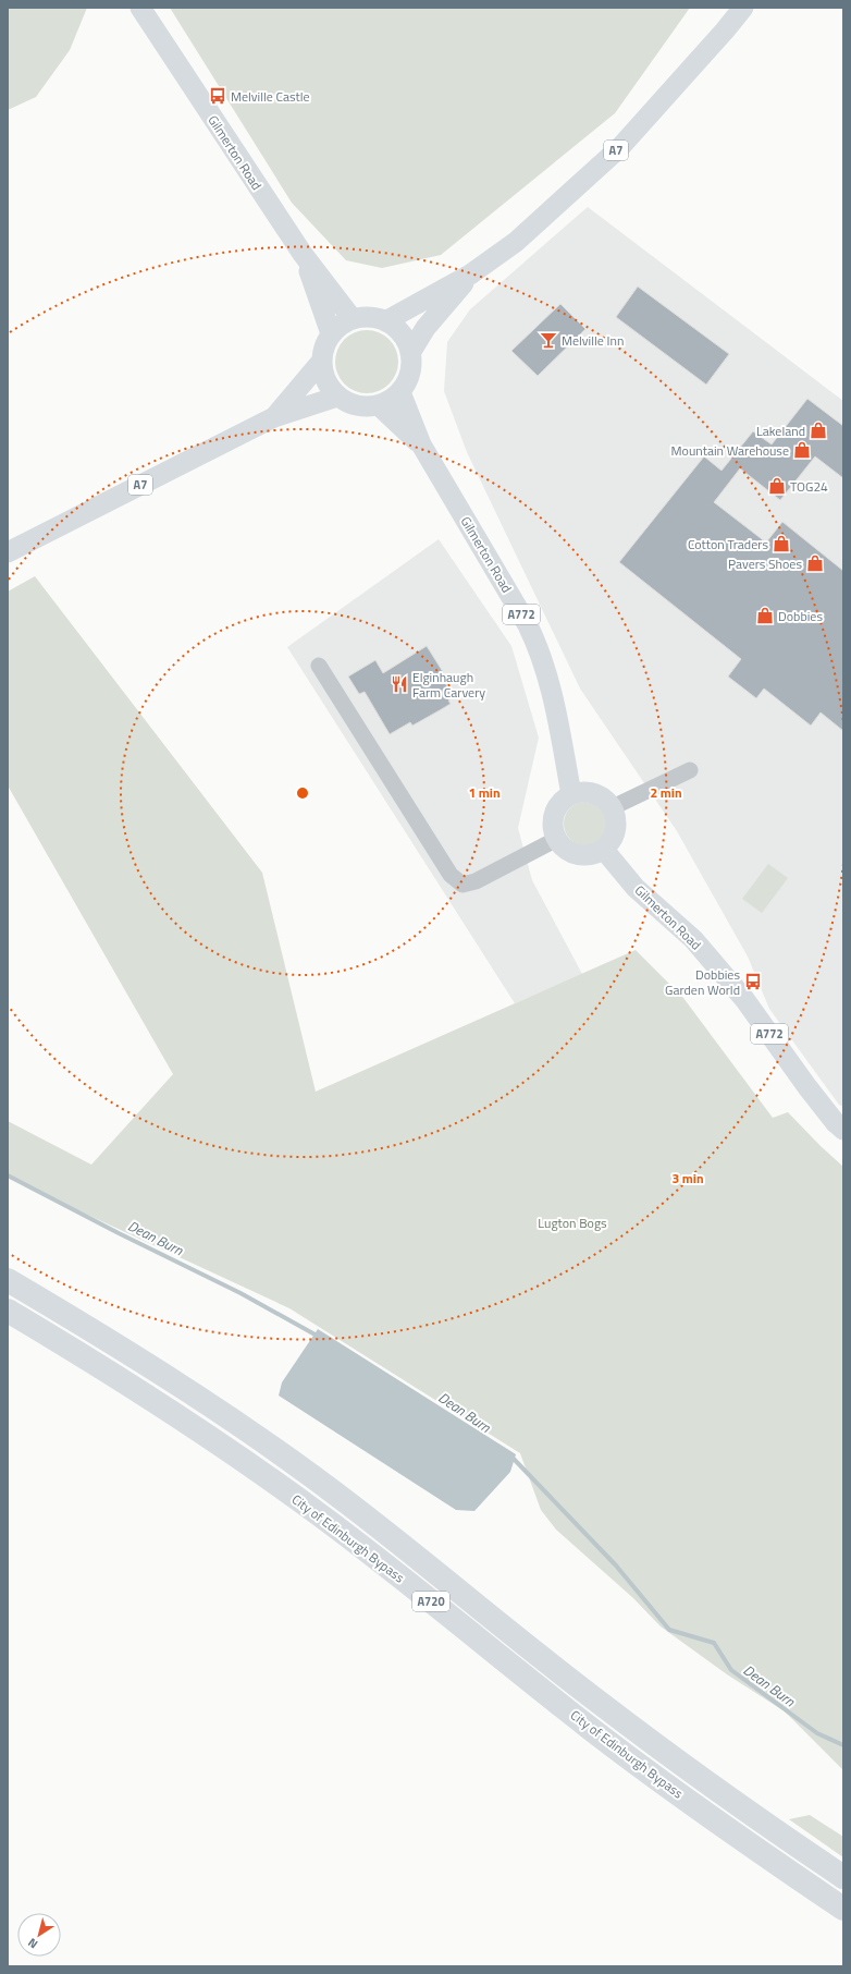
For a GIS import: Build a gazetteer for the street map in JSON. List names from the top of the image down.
{
  "streets": {
    "highway": ["City of Edinburgh Bypass", "A720"],
    "main road": ["A7", "Gilmerton Road", "A772"]
  },
  "crossings": [
    ["A7", "Gilmerton Road"]
  ],
  "water": ["Dean Burn"],
  "parks": ["Lugton Bogs"],
  "places": {
    "bus stop": ["Melville Castle", "Dobbies Garden World"],
    "bar": ["Melville Inn"],
    "shop": [
      "Lakeland",
      "Mountain Warehouse",
      "TOG24",
      "Cotton Traders",
      "Pavers Shoes",
      "Dobbies"
    ],
    "restaurant": ["Elginhaugh Farm Carvery"]
  },
  "north": "bottom left",
  "rings": ["1 min", "2 min", "3 min"]
}
